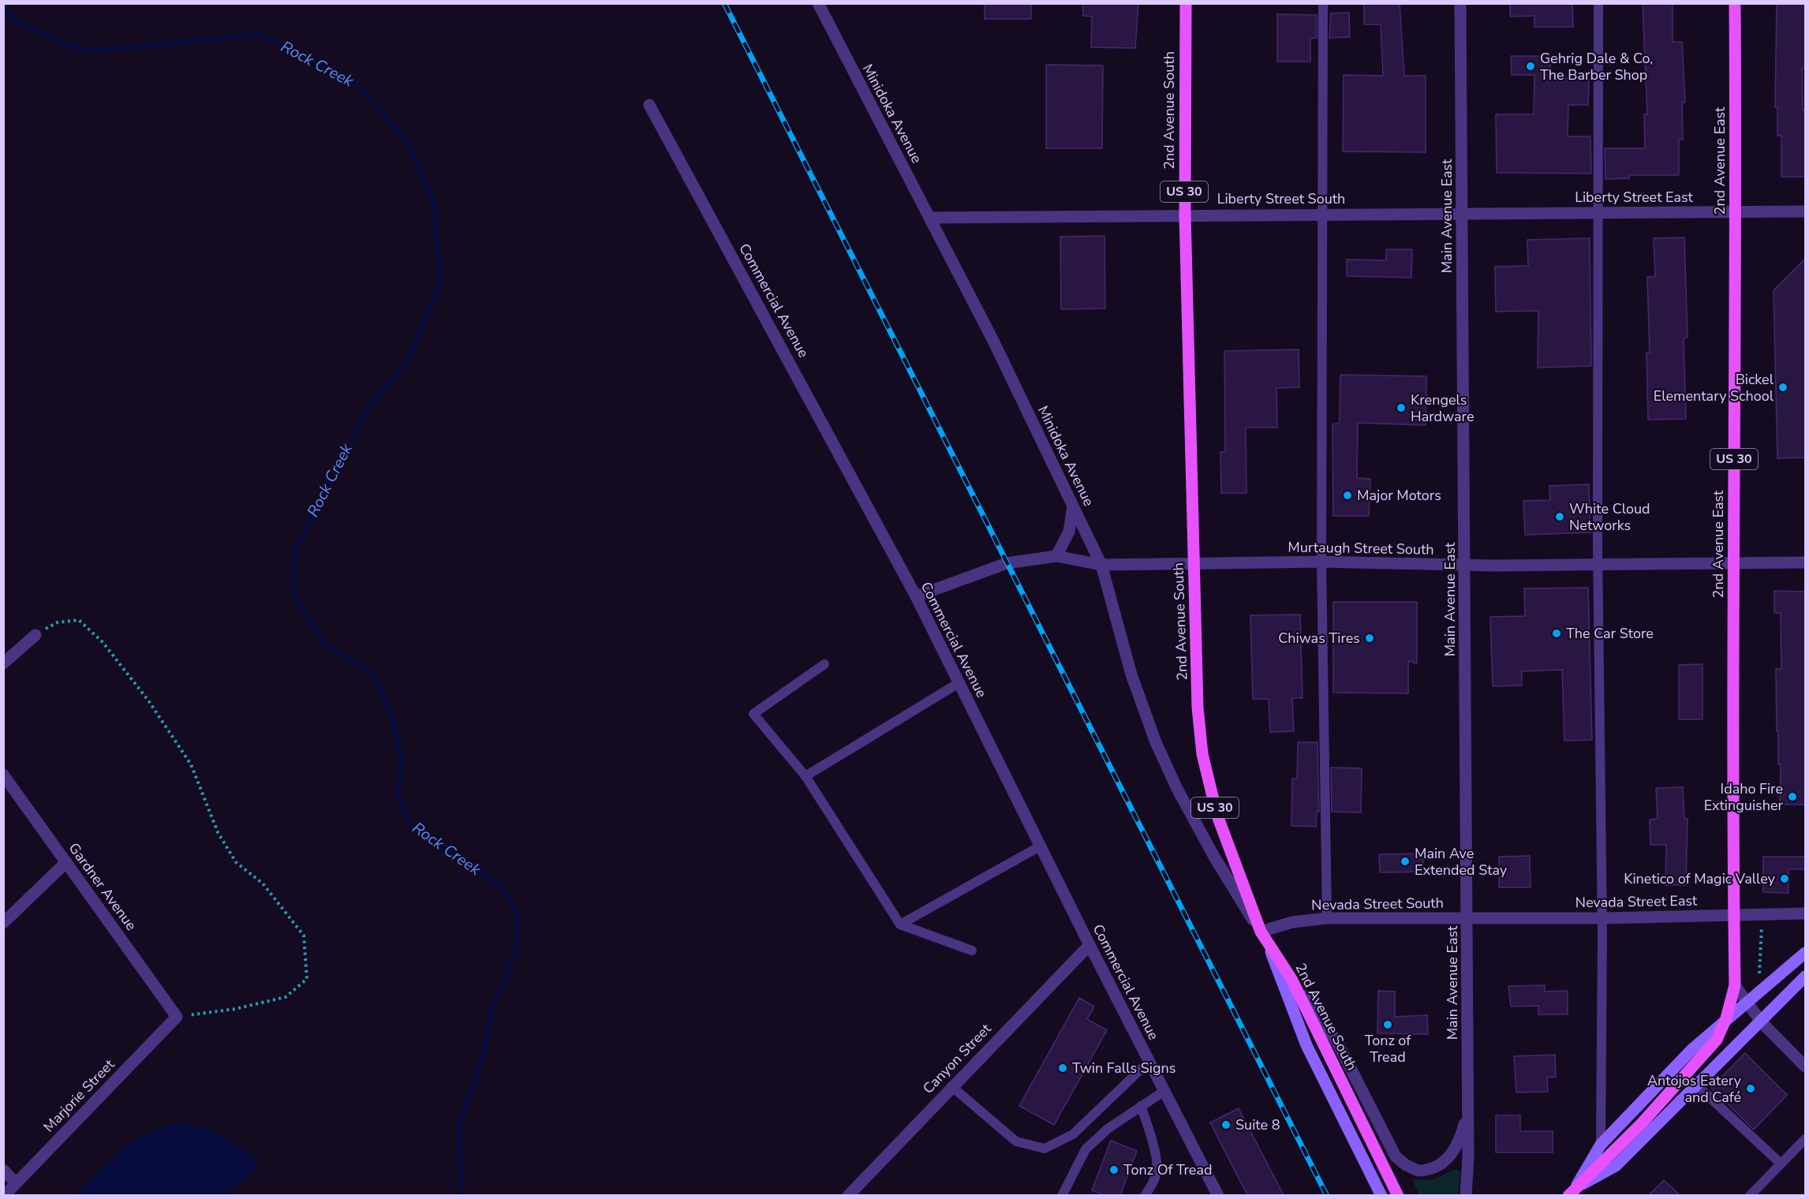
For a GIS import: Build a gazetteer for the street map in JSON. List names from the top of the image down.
{
  "streets": {
    "main road": ["2nd Avenue South", "2nd Avenue East", "US 30"],
    "street": [
      "Minidoka Avenue",
      "Liberty Street East",
      "Liberty Street South",
      "Main Avenue East",
      "Commercial Avenue",
      "Murtaugh Street South",
      "Gardner Avenue",
      "Nevada Street East",
      "Nevada Street South",
      "Canyon Street",
      "Marjorie Street"
    ]
  },
  "crossings": [
    ["2nd Avenue South", "Minidoka Avenue"],
    ["2nd Avenue South", "Liberty Street South"],
    ["2nd Avenue South", "Murtaugh Street South"],
    ["2nd Avenue South", "Nevada Street South"],
    ["Minidoka Avenue", "Liberty Street South"],
    ["Minidoka Avenue", "Murtaugh Street South"],
    ["Minidoka Avenue", "Nevada Street South"],
    ["2nd Avenue East", "Liberty Street East"],
    ["2nd Avenue East", "Murtaugh Street South"],
    ["2nd Avenue East", "Nevada Street East"],
    ["Liberty Street East", "Liberty Street South"],
    ["Liberty Street East", "Main Avenue East"],
    ["Liberty Street South", "Main Avenue East"],
    ["Main Avenue East", "Murtaugh Street South"],
    ["Main Avenue East", "Nevada Street East"],
    ["Main Avenue East", "Nevada Street South"],
    ["Commercial Avenue", "Murtaugh Street South"],
    ["Commercial Avenue", "Canyon Street"],
    ["Gardner Avenue", "Marjorie Street"],
    ["Nevada Street East", "Nevada Street South"]
  ],
  "water": ["Rock Creek"],
  "places": [
    "Gehrig Dale & Co, The Barber Shop",
    "Bickel Elementary School",
    "Krengels Hardware",
    "Major Motors",
    "White Cloud Networks",
    "The Car Store",
    "Chiwas Tires",
    "Idaho Fire Extinguisher",
    "Main Ave Extended Stay",
    "Kinetico of Magic Valley",
    "Tonz of Tread",
    "Twin Falls Signs",
    "Antojos Eatery and Café",
    "Suite 8",
    "Tonz Of Tread"
  ]
}
